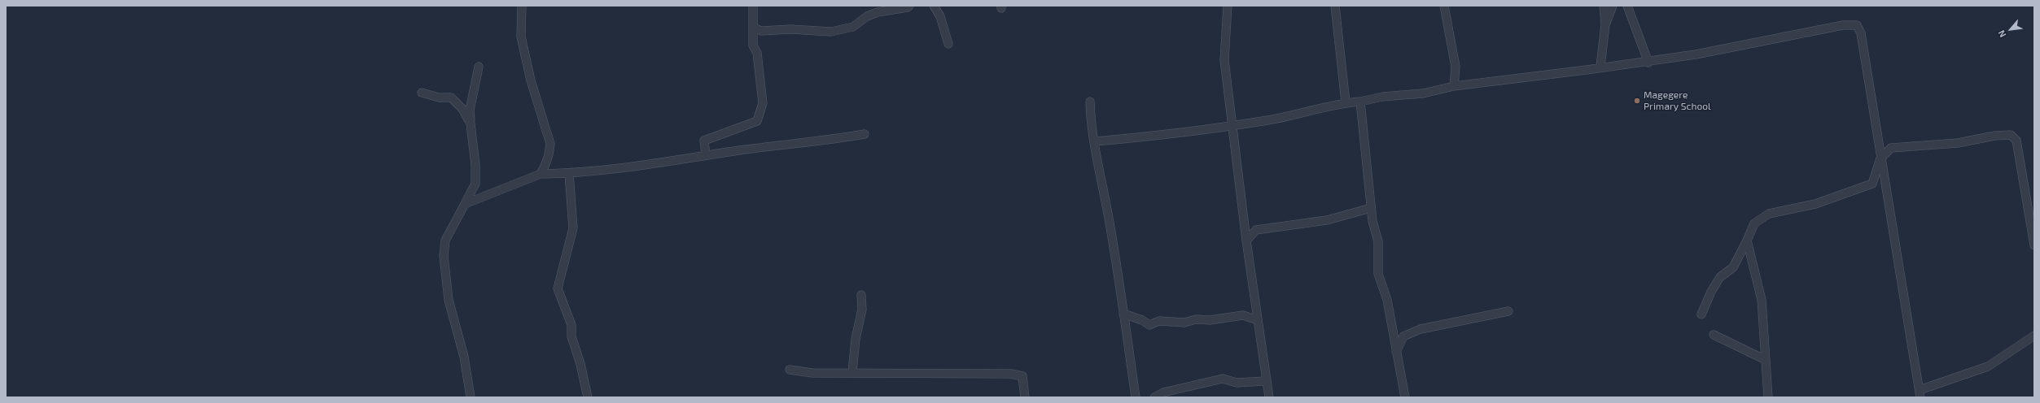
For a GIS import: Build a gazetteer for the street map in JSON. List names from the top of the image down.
{
  "places": ["Magegere Primary School"],
  "north": "bottom left"
}
